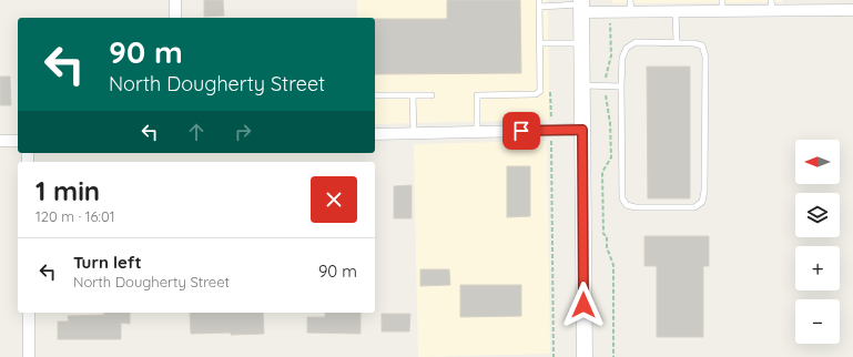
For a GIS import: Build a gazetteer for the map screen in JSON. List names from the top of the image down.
{
  "north": "left",
  "page": {
    "turn": ["90 m", "North Dougherty Street"],
    "map_buttons": ["+", "−"],
    "heading": ["1 min", "120 m · 16:01"],
    "list": [
      {
        "name": "Turn left",
        "note": "North Dougherty Street",
        "value": "90 m"
      }
    ]
  }
}
